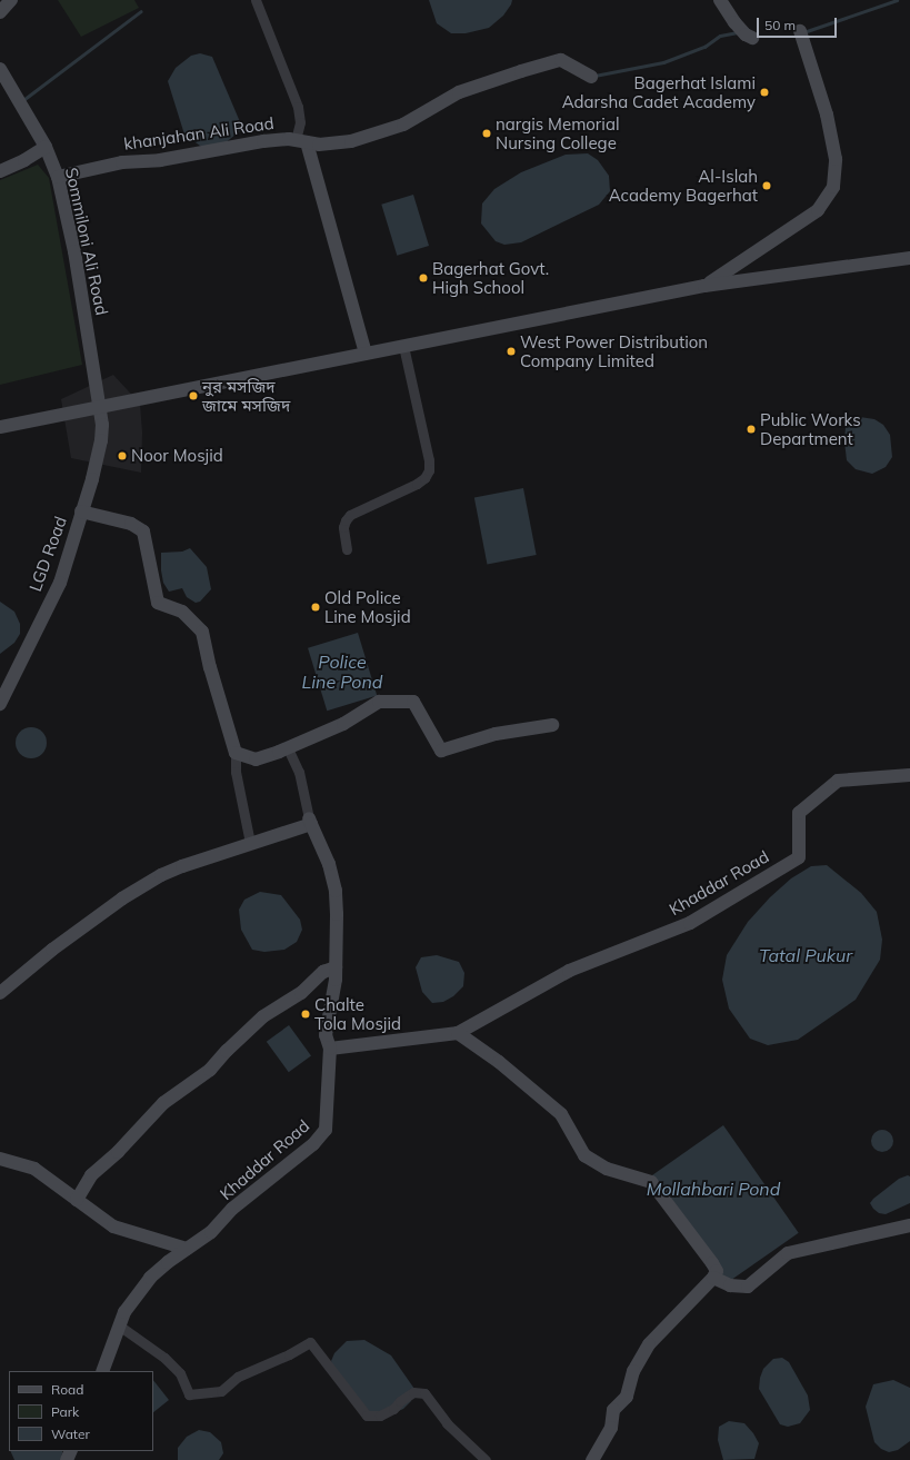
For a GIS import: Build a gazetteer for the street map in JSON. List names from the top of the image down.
{
  "streets": {
    "street": [
      "khanjahan Ali Road",
      "Sommiloni Ali Road",
      "LGD Road",
      "Khaddar Road"
    ]
  },
  "crossings": [
    ["khanjahan Ali Road", "Sommiloni Ali Road"],
    ["Sommiloni Ali Road", "LGD Road"]
  ],
  "water": ["Police Line Pond", "Tatal Pukur", "Mollahbari Pond"],
  "places": [
    "Bagerhat Islami Adarsha Cadet Academy",
    "nargis Memorial Nursing College",
    "Al-Islah Academy Bagerhat",
    "Bagerhat Govt. High School",
    "West Power Distribution Company Limited",
    "নুর মসজিদ জামে মসজিদ",
    "Public Works Department",
    "Noor Mosjid",
    "Old Police Line Mosjid",
    "Chalte Tola Mosjid"
  ],
  "legend": ["Road", "Park", "Water"],
  "scale_bar": "50 m"
}
